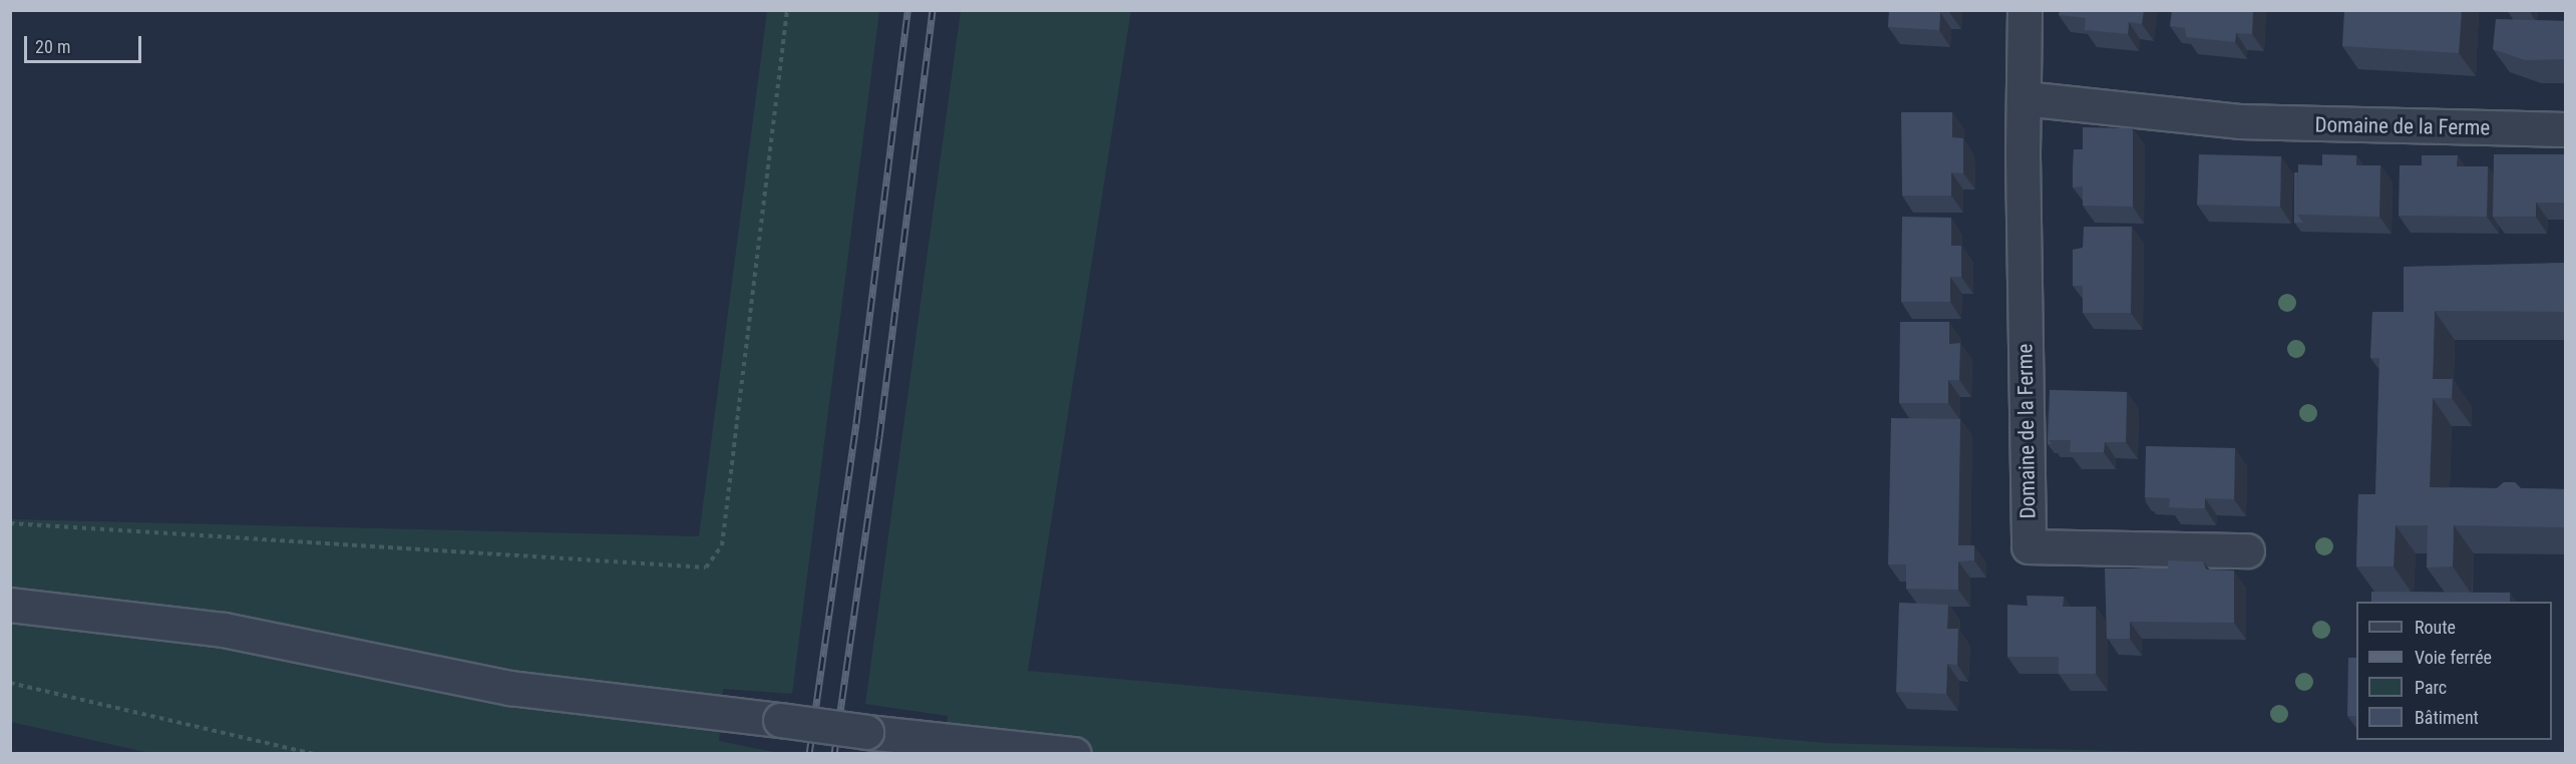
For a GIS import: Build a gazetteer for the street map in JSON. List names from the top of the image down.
{
  "streets": {
    "street": ["Domaine de la Ferme"]
  },
  "legend": [
    "Route",
    "Voie ferrée",
    "Parc",
    "Bâtiment"
  ],
  "scale_bar": "20 m"
}
